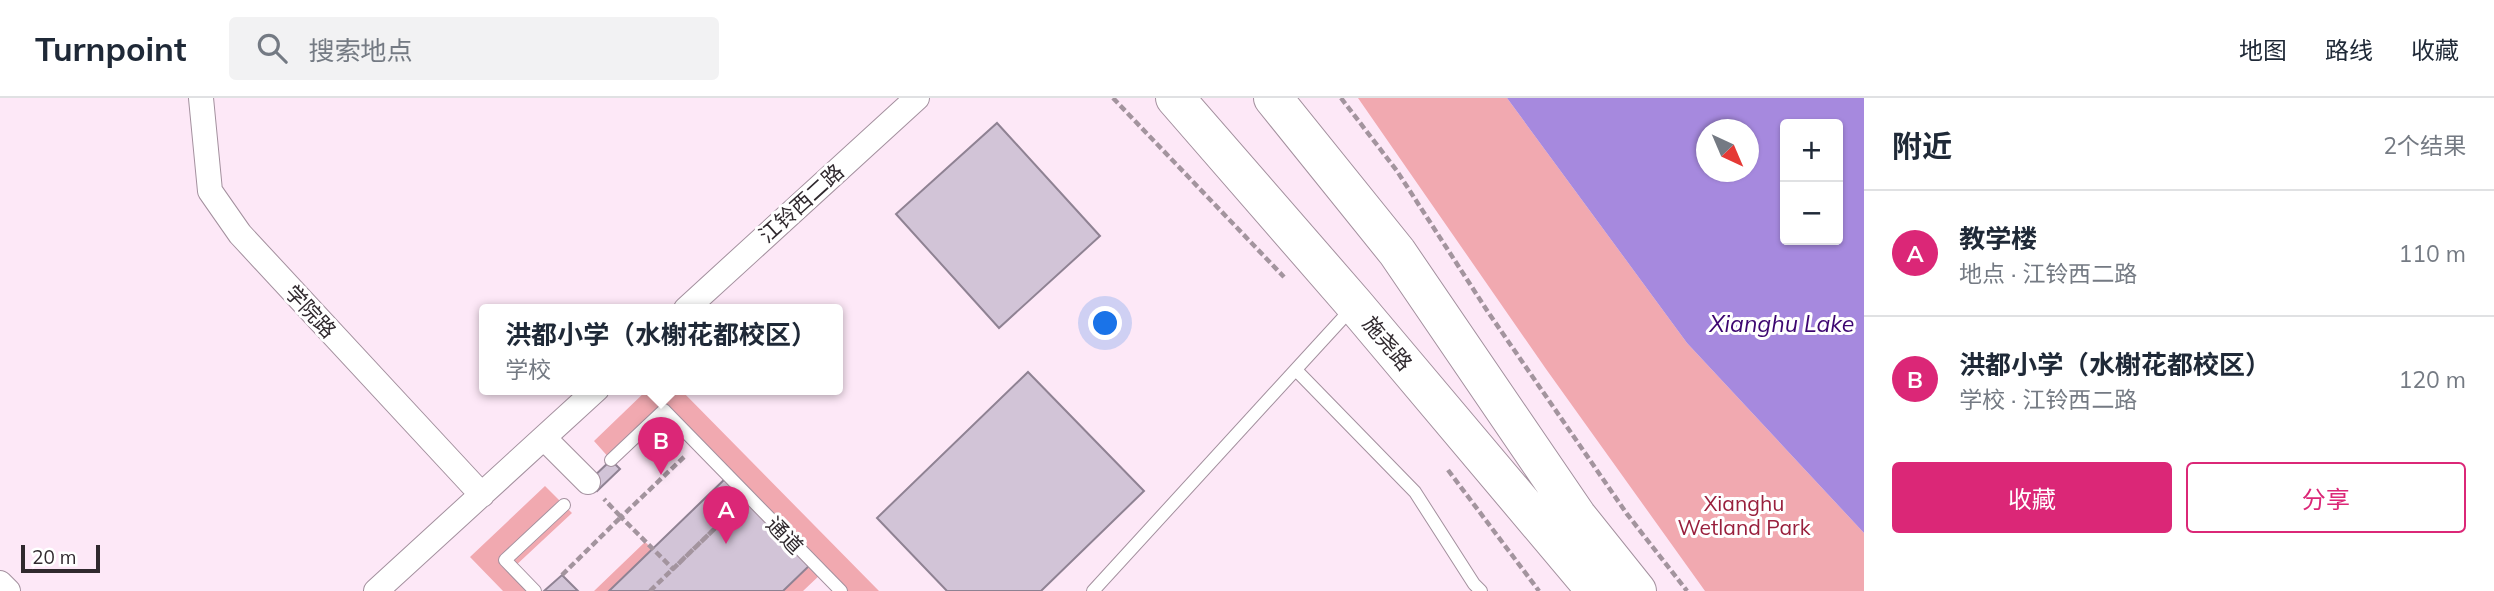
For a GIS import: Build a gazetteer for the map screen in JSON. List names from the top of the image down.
{
  "streets": {
    "main road": ["施尧路"],
    "street": ["江铃西二路", "学院路"],
    "lane": ["通道"]
  },
  "water": ["Xianghu Lake"],
  "parks": ["Xianghu Wetland Park"],
  "scale_bar": "20 m",
  "north": "bottom right",
  "page": {
    "header": "Turnpoint",
    "search": "搜索地点",
    "nav": ["地图", "路线", "收藏"],
    "heading": ["附近", "2个结果"],
    "map_buttons": ["+", "−"],
    "list": [
      {
        "mark": "A",
        "name": "教学楼",
        "note": "地点 · 江铃西二路",
        "value": "110 m"
      },
      {
        "mark": "B",
        "name": "洪都小学（水榭花都校区）",
        "note": "学校 · 江铃西二路",
        "value": "120 m"
      }
    ],
    "popup": ["洪都小学（水榭花都校区）", "学校"],
    "pins": ["B", "A"],
    "buttons": ["收藏", "分享"],
    "scale": "20 m"
  }
}
